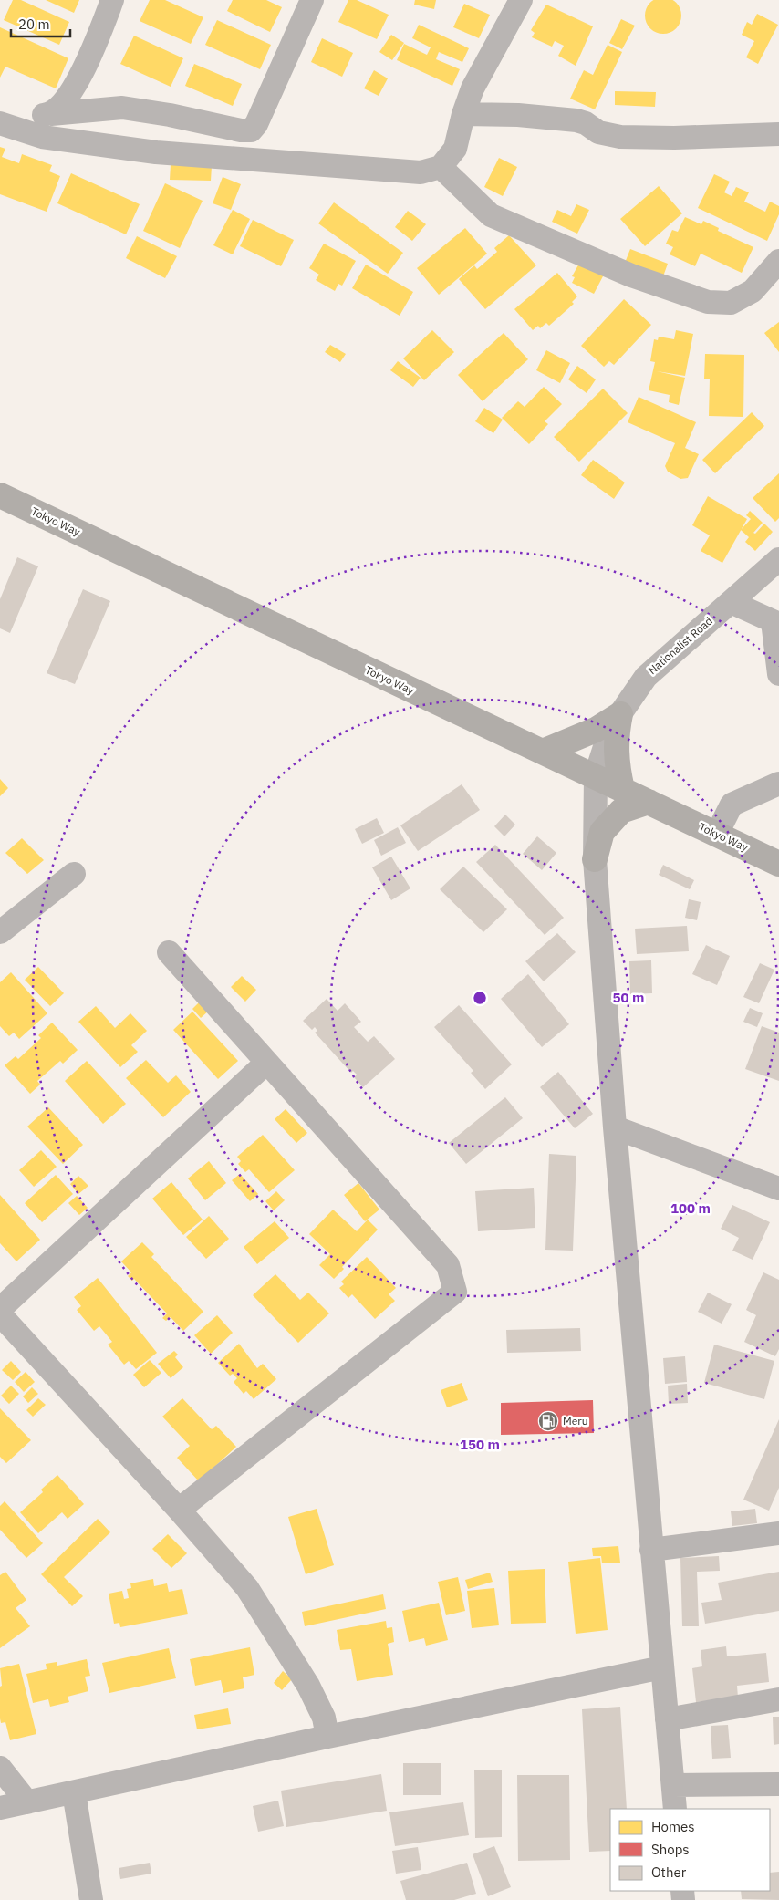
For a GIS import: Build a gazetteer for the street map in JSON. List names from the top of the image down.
{
  "streets": {
    "main road": ["Tokyo Way"],
    "street": ["Nationalist Road"]
  },
  "crossings": [
    ["Tokyo Way", "Nationalist Road"]
  ],
  "places": {
    "fuel station": ["Meru"]
  },
  "legend": ["Homes", "Shops", "Other"],
  "scale_bar": "20 m",
  "rings": ["50 m", "100 m", "150 m"]
}
